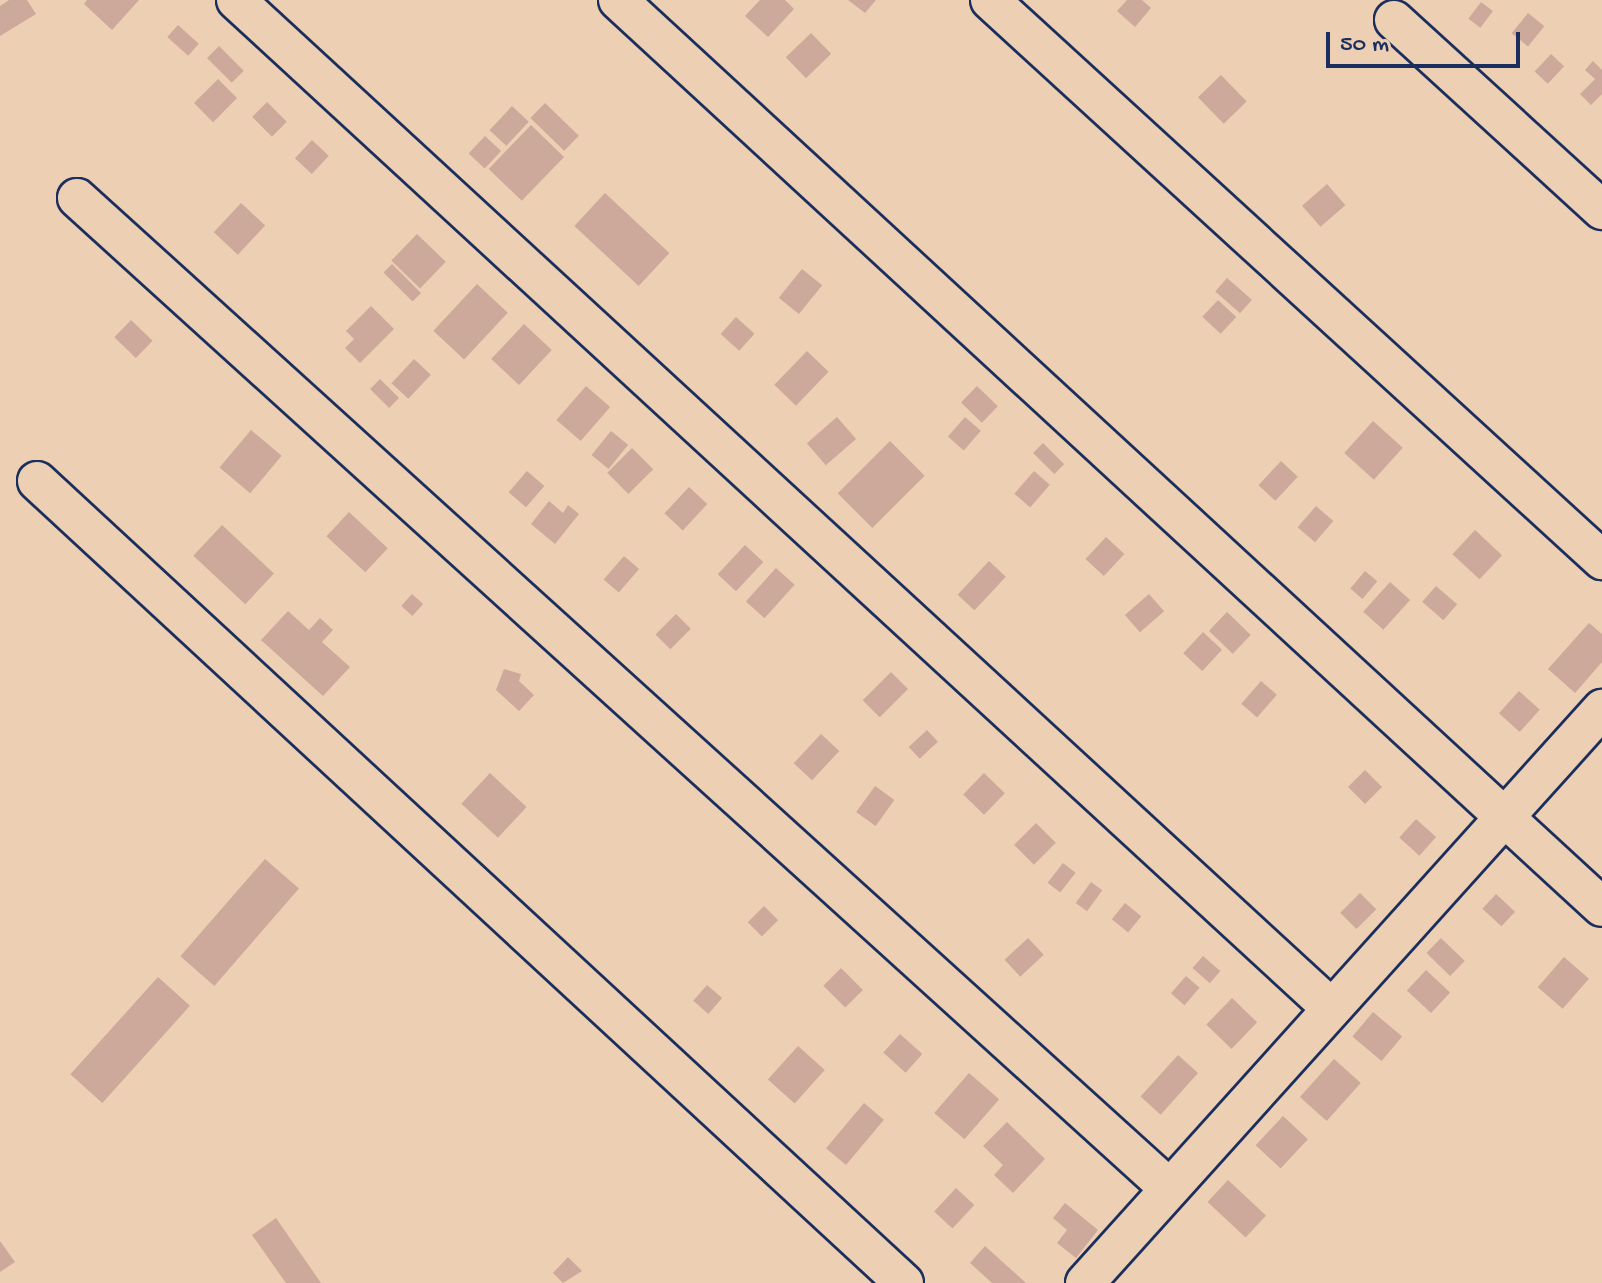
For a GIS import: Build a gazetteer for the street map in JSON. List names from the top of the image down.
{
  "scale_bar": "50 m"
}
